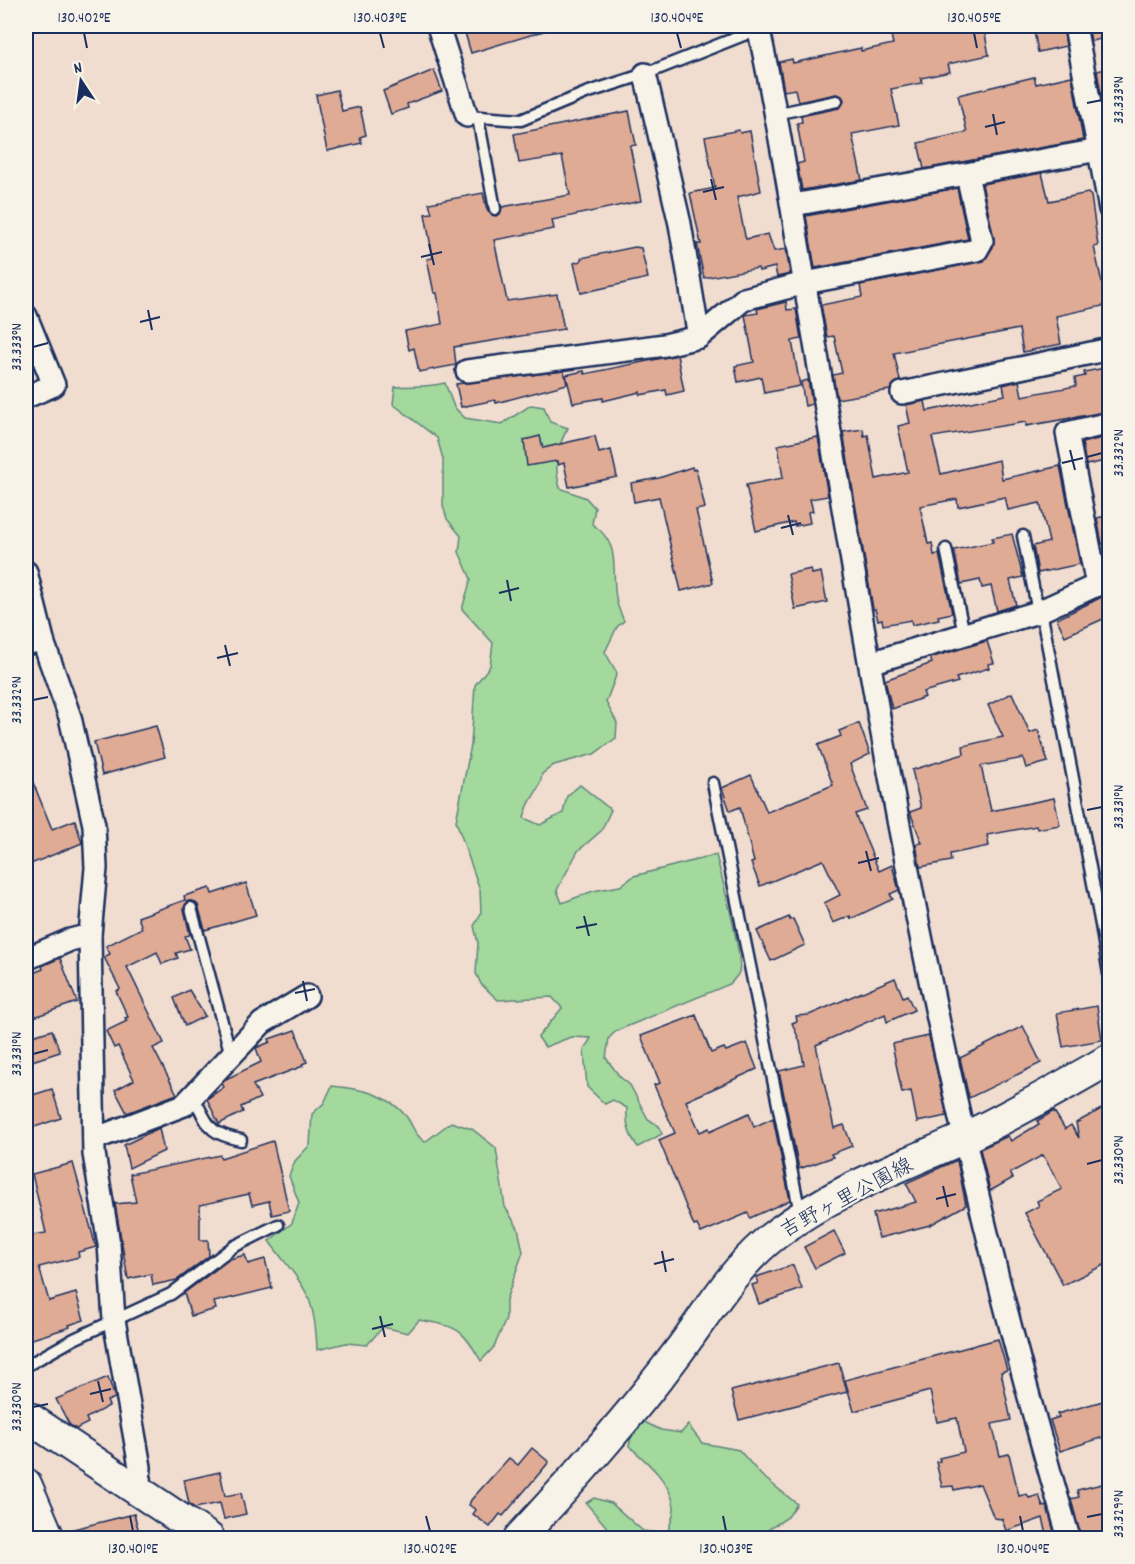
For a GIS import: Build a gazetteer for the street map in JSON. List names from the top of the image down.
{
  "streets": {
    "main road": ["吉野ヶ里公園線"]
  },
  "north": "top",
  "coordinates": [
    "130.402°E",
    "130.403°E",
    "130.404°E",
    "130.405°E",
    "33.333°N",
    "33.332°N",
    "33.331°N",
    "33.330°N",
    "33.329°N",
    "130.401°E"
  ]
}
